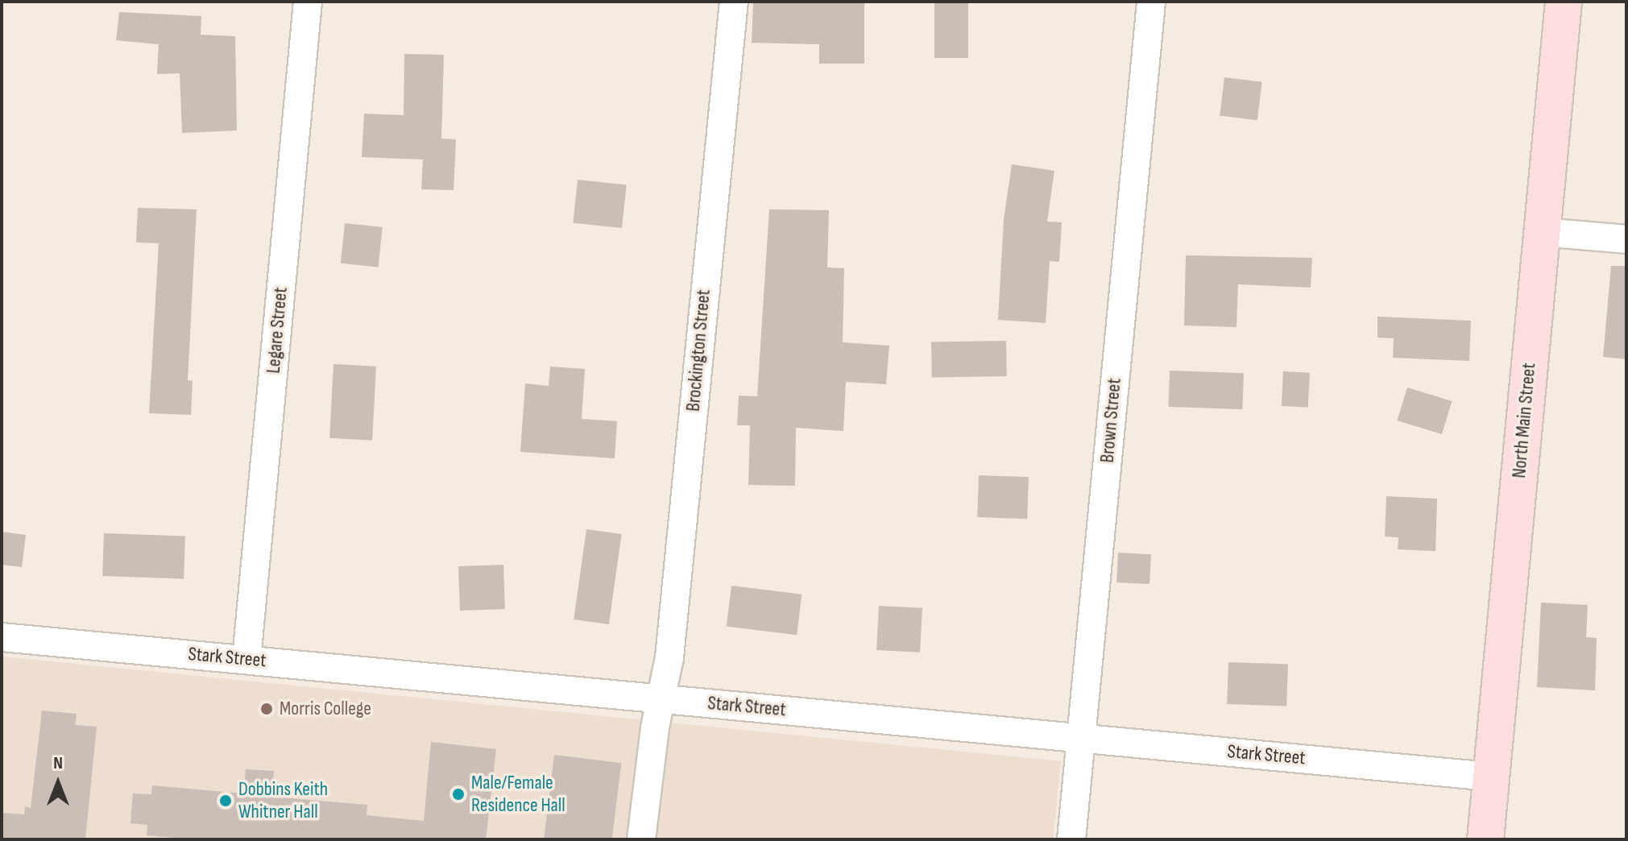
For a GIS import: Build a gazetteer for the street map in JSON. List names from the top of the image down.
{
  "streets": {
    "main road": ["North Main Street"],
    "street": [
      "Legare Street",
      "Brockington Street",
      "Brown Street",
      "Stark Street"
    ]
  },
  "crossings": [
    ["Legare Street", "Stark Street"],
    ["Brockington Street", "Stark Street"],
    ["Brown Street", "Stark Street"],
    ["North Main Street", "Stark Street"]
  ],
  "places": ["Morris College", "Male/Female Residence Hall", "Dobbins Keith Whitner Hall"],
  "north": "top"
}
